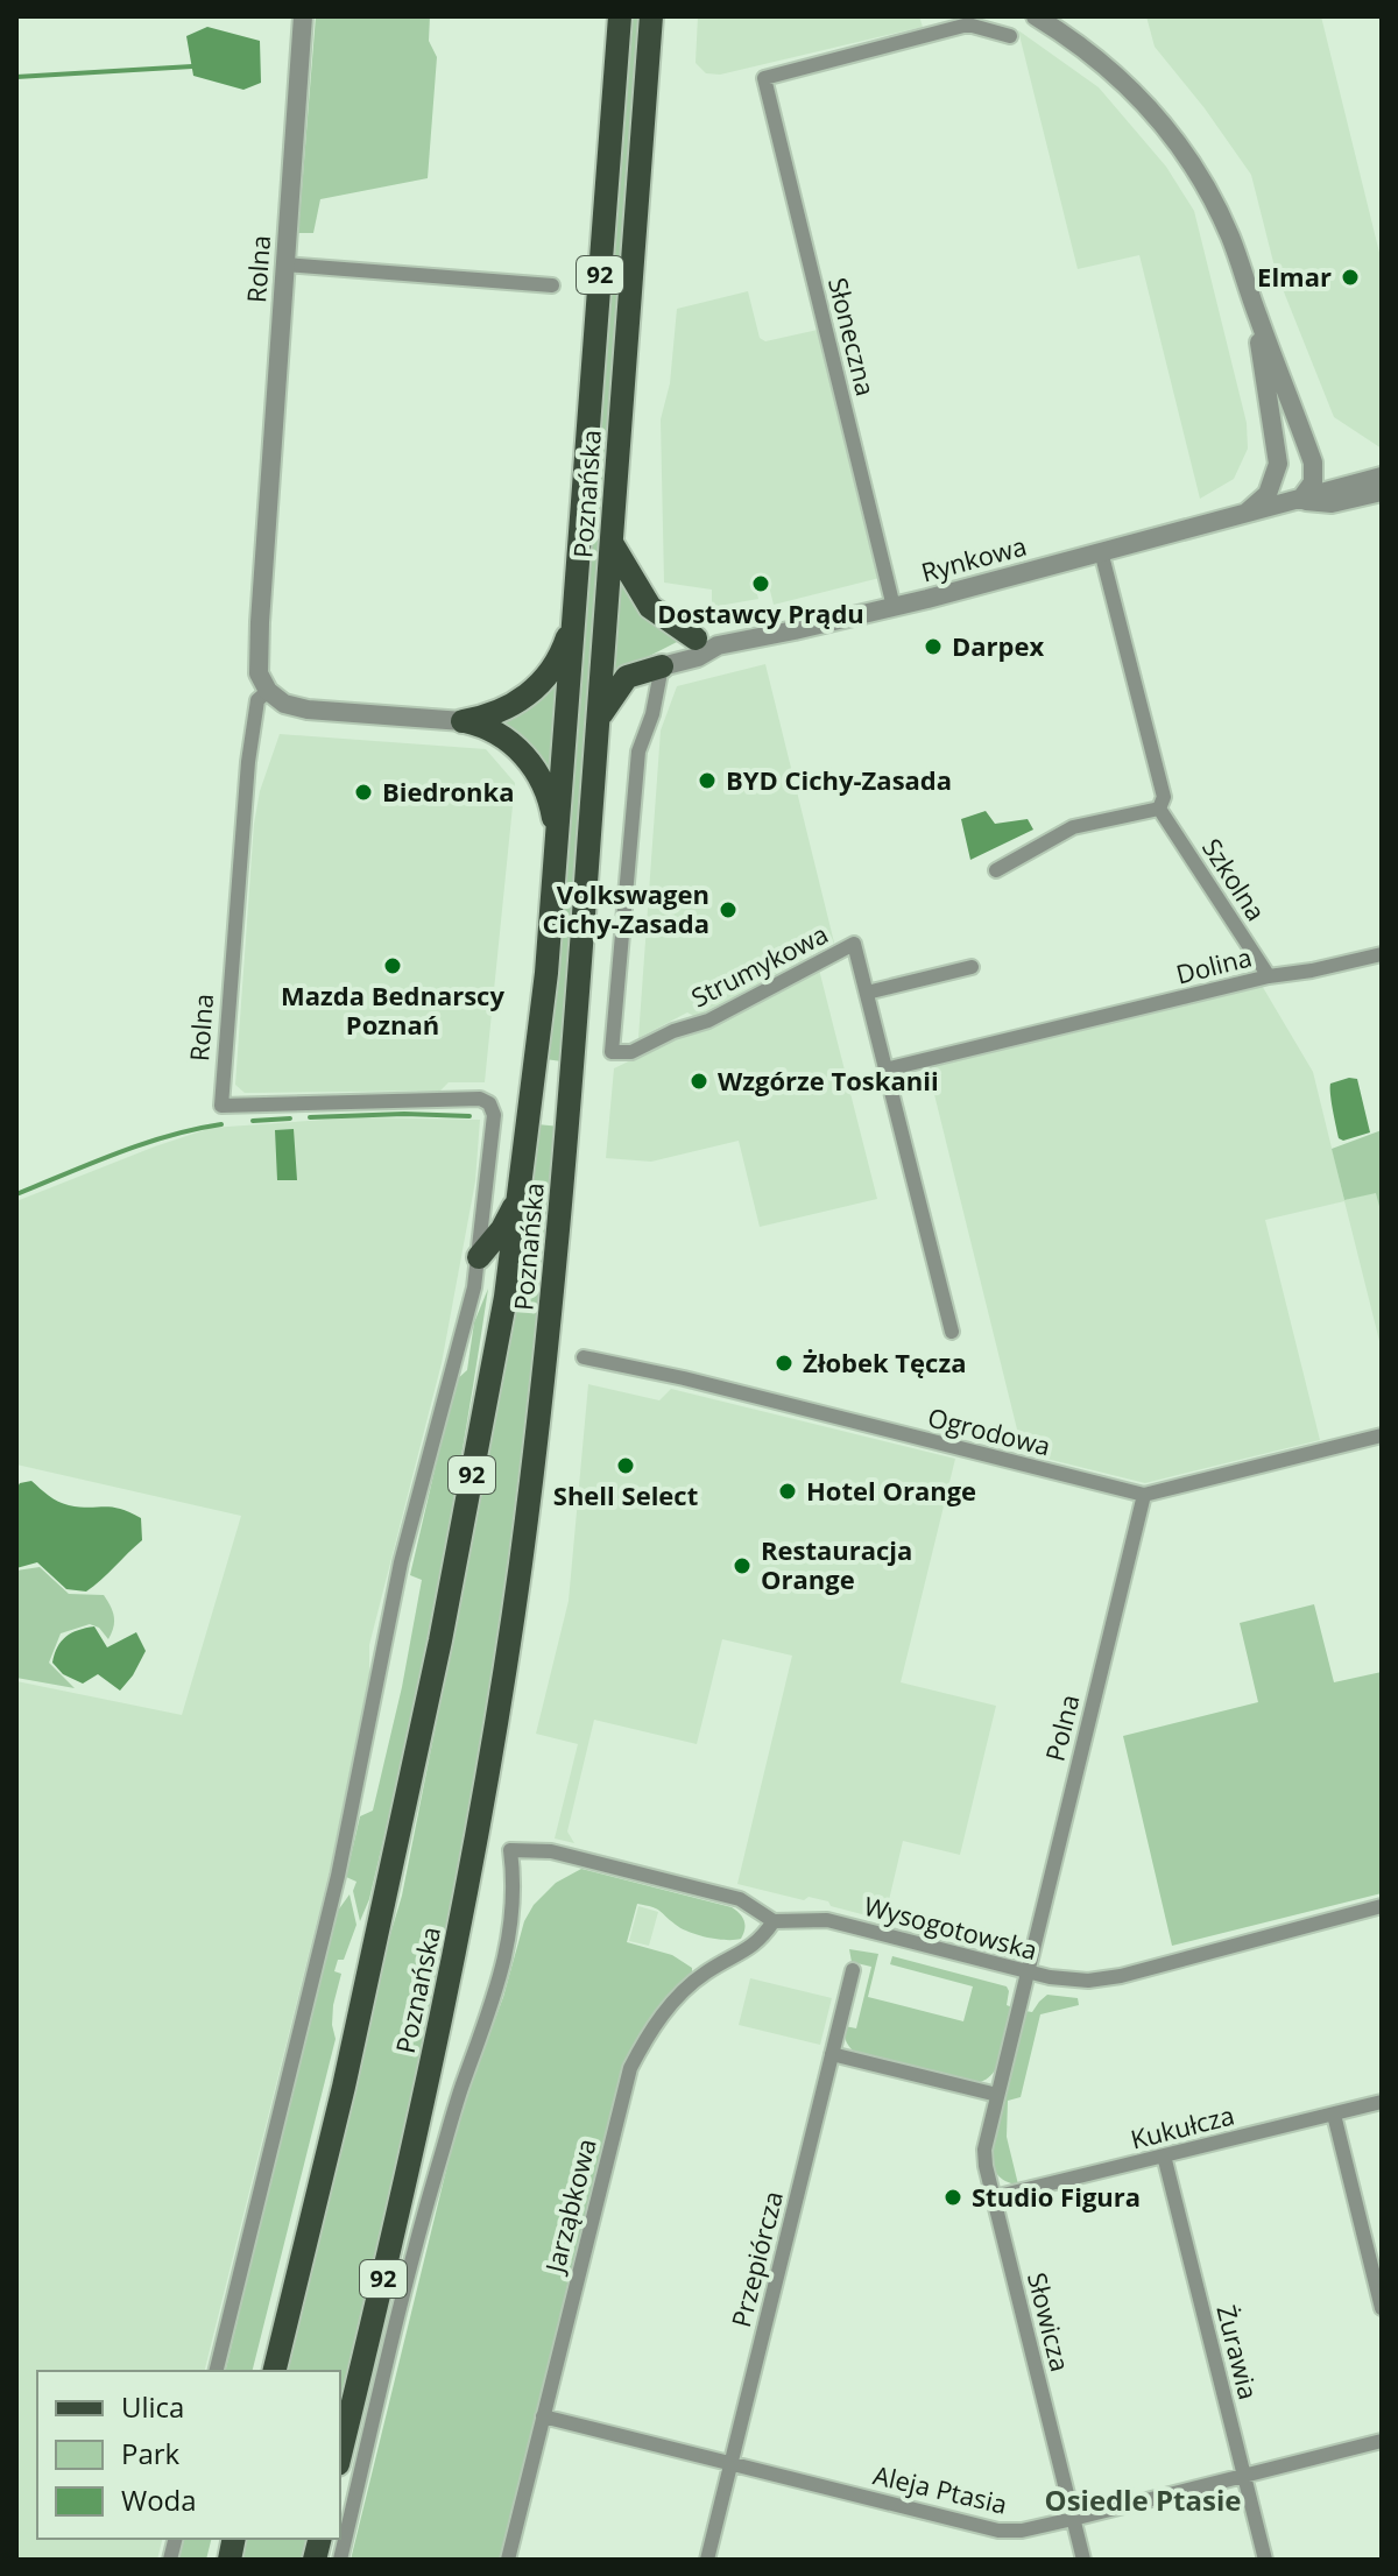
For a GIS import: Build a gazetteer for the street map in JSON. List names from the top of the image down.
{
  "streets": {
    "main road": ["92", "Poznańska"],
    "street": [
      "Rolna",
      "Słoneczna",
      "Rynkowa",
      "Szkolna",
      "Strumykowa",
      "Dolina",
      "Ogrodowa",
      "Polna",
      "Wysogotowska",
      "Kukułcza",
      "Jarząbkowa",
      "Przepiórcza",
      "Słowicza",
      "Żurawia",
      "Aleja Ptasia"
    ]
  },
  "crossings": [
    ["Rolna", "Poznańska"],
    ["Słoneczna", "Rynkowa"],
    ["Rynkowa", "Strumykowa"],
    ["Szkolna", "Dolina"],
    ["Ogrodowa", "Polna"],
    ["Polna", "Wysogotowska"],
    ["Polna", "Słowicza"],
    ["Wysogotowska", "Jarząbkowa"],
    ["Wysogotowska", "Słowicza"],
    ["Kukułcza", "Słowicza"],
    ["Kukułcza", "Żurawia"],
    ["Jarząbkowa", "Aleja Ptasia"],
    ["Przepiórcza", "Aleja Ptasia"],
    ["Słowicza", "Aleja Ptasia"],
    ["Żurawia", "Aleja Ptasia"]
  ],
  "districts": ["Osiedle Ptasie"],
  "places": [
    "Elmar",
    "Dostawcy Prądu",
    "Darpex",
    "BYD Cichy-Zasada",
    "Biedronka",
    "Volkswagen Cichy-Zasada",
    "Mazda Bednarscy Poznań",
    "Wzgórze Toskanii",
    "Żłobek Tęcza",
    "Shell Select",
    "Hotel Orange",
    "Restauracja Orange",
    "Studio Figura"
  ],
  "legend": ["Ulica", "Park", "Woda"]
}
